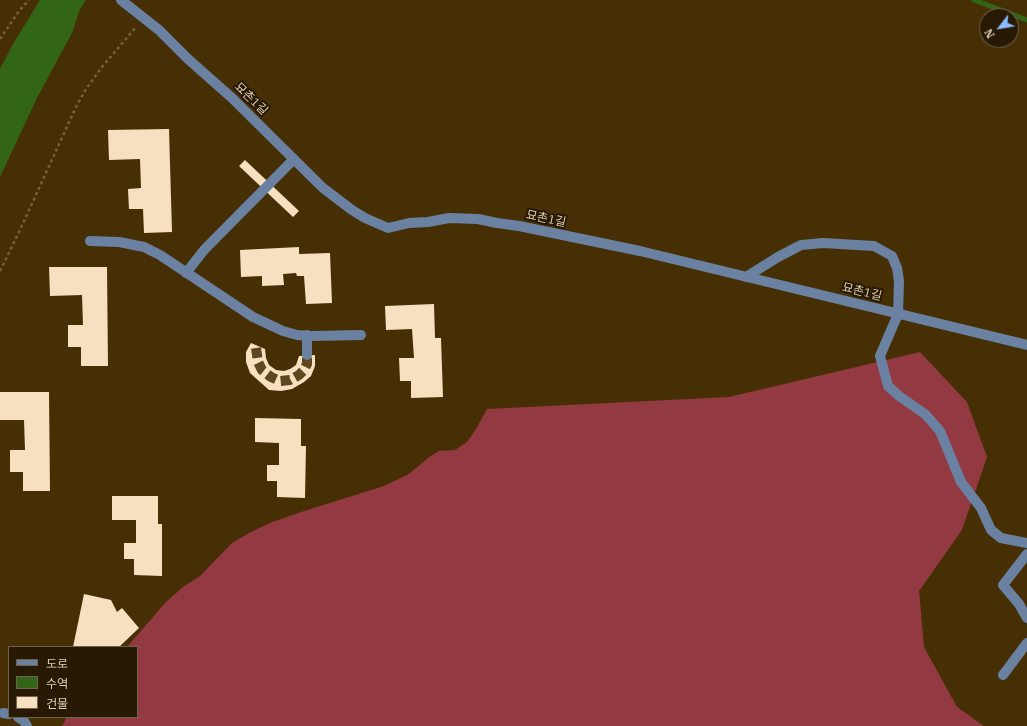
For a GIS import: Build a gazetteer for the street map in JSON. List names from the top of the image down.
{
  "streets": {
    "street": ["묘촌1길"]
  },
  "legend": ["도로", "수역", "건물"],
  "north": "bottom left"
}
